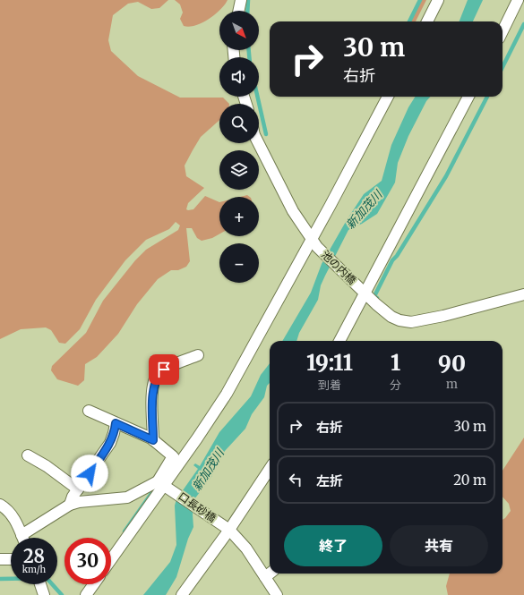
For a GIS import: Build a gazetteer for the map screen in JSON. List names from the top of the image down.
{
  "streets": {
    "street": ["池の内橋", "口長砂橋"]
  },
  "water": ["新加茂川"],
  "north": "bottom right",
  "page": {
    "map_buttons": ["+", "−"],
    "turn": ["30 m", "右折"],
    "eta": [
      "19:11",
      "到着",
      "1",
      "分",
      "90",
      "m"
    ],
    "list": [
      {
        "name": "右折",
        "value": "30 m"
      },
      {
        "name": "左折",
        "value": "20 m"
      }
    ],
    "buttons": ["終了", "共有"],
    "speed": "28 km/h",
    "limit": "30"
  }
}
